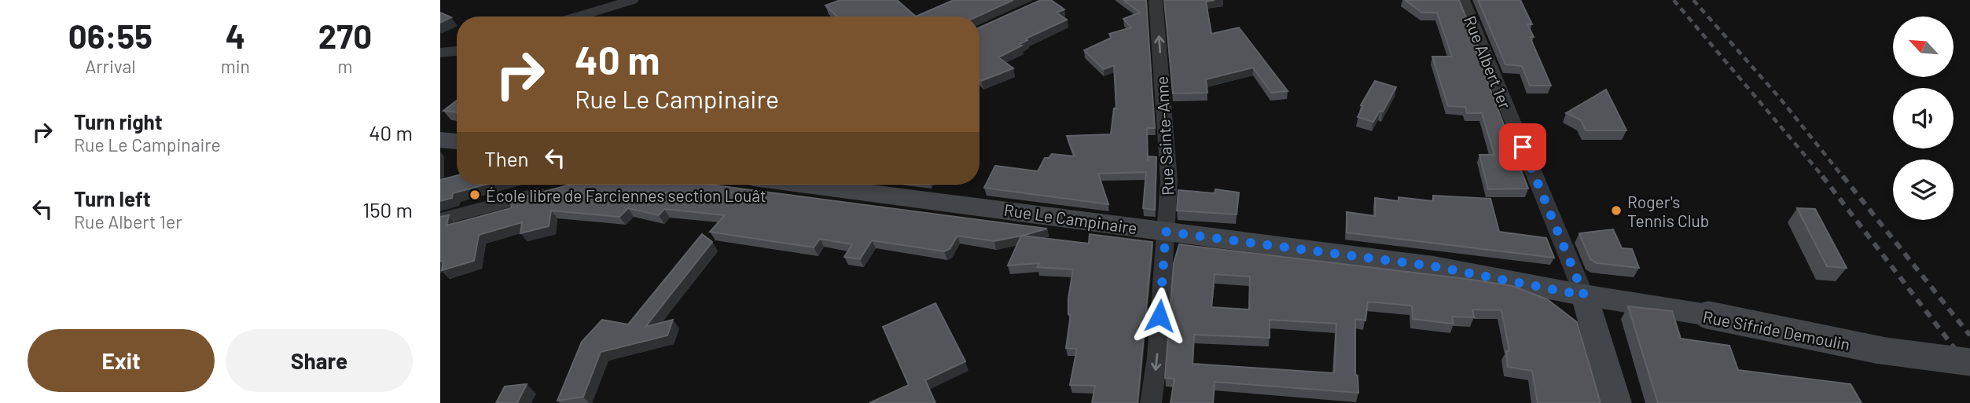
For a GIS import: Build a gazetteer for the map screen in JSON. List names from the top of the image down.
{
  "streets": {
    "main road": ["Rue Albert 1er", "Rue Le Campinaire", "Rue Sifride Demoulin"],
    "street": ["Rue Sainte-Anne"]
  },
  "crossings": [
    ["Rue Albert 1er", "Rue Le Campinaire"],
    ["Rue Albert 1er", "Rue Sifride Demoulin"],
    ["Rue Sainte-Anne", "Rue Le Campinaire"],
    ["Rue Le Campinaire", "Rue Sifride Demoulin"]
  ],
  "places": ["École libre de Farciennes section Louât", "Roger's Tennis Club"],
  "north": "top left",
  "page": {
    "eta": [
      "06:55",
      "Arrival",
      "4",
      "min",
      "270",
      "m"
    ],
    "turn": ["40 m", "Rue Le Campinaire"],
    "list": [
      {
        "name": "Turn right",
        "note": "Rue Le Campinaire",
        "value": "40 m"
      },
      {
        "name": "Turn left",
        "note": "Rue Albert 1er",
        "value": "150 m"
      }
    ],
    "then": "Then",
    "buttons": ["Exit", "Share"]
  }
}
